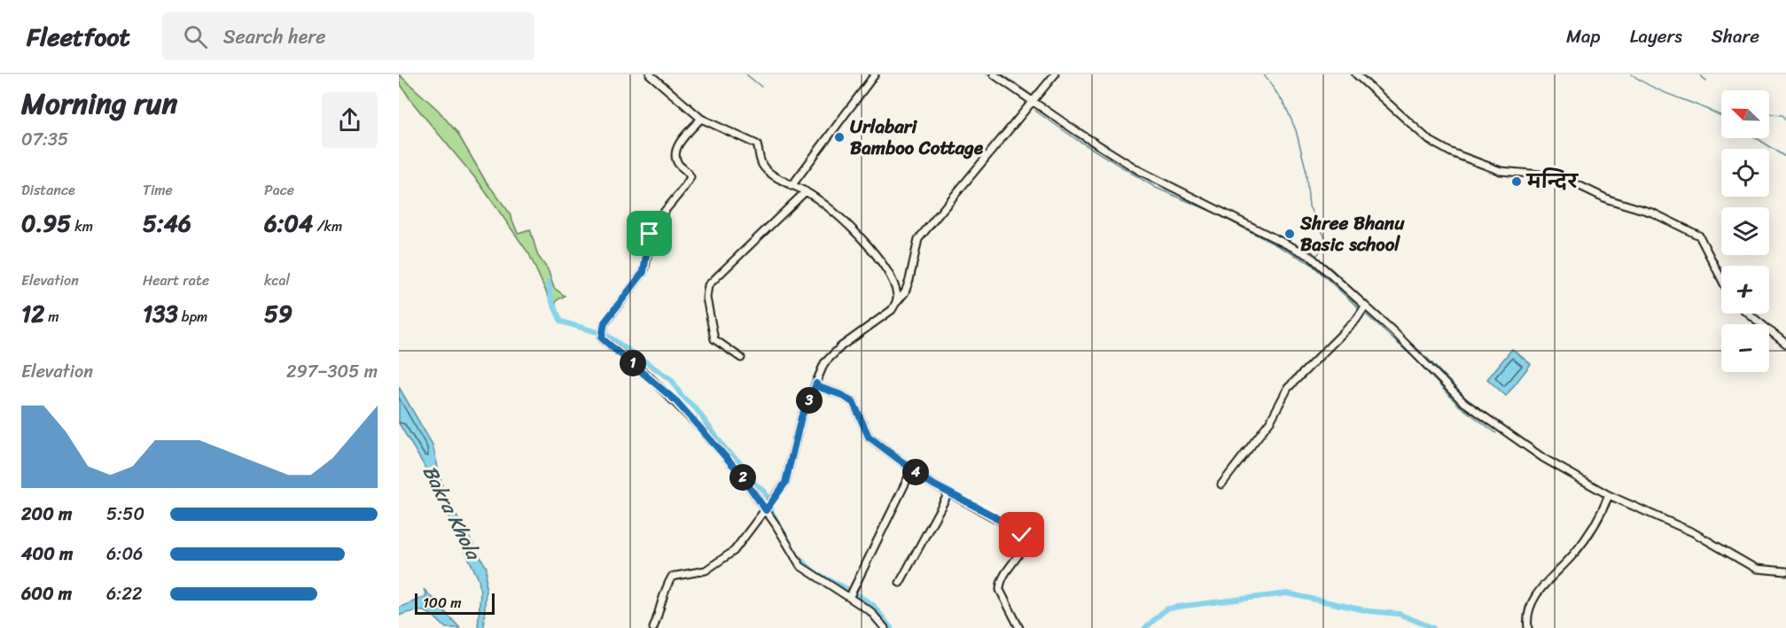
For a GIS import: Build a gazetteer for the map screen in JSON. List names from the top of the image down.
{
  "water": ["Bakra Khola"],
  "places": ["Urlabari Bamboo Cottage", "मन्दिर", "Shree Bhanu Basic school"],
  "scale_bar": "100 m",
  "north": "top left",
  "page": {
    "header": "Fleetfoot",
    "search": "Search here",
    "nav": ["Map", "Layers", "Share"],
    "heading": ["Morning run", "07:35"],
    "map_buttons": ["+", "−"],
    "stats": [
      ["Distance", "0.95 km"],
      ["Time", "5:46"],
      ["Pace", "6:04 /km"],
      ["Elevation", "12 m"],
      ["Heart rate", "133 bpm"],
      ["kcal", "59"]
    ],
    "chart": ["Elevation", "297–305 m"],
    "pins": [
      "1",
      "3",
      "4",
      "2"
    ],
    "list": [
      {
        "name": "200 m",
        "note": "5:50"
      },
      {
        "name": "400 m",
        "note": "6:06"
      },
      {
        "name": "600 m",
        "note": "6:22"
      }
    ],
    "scale": "100 m"
  }
}
